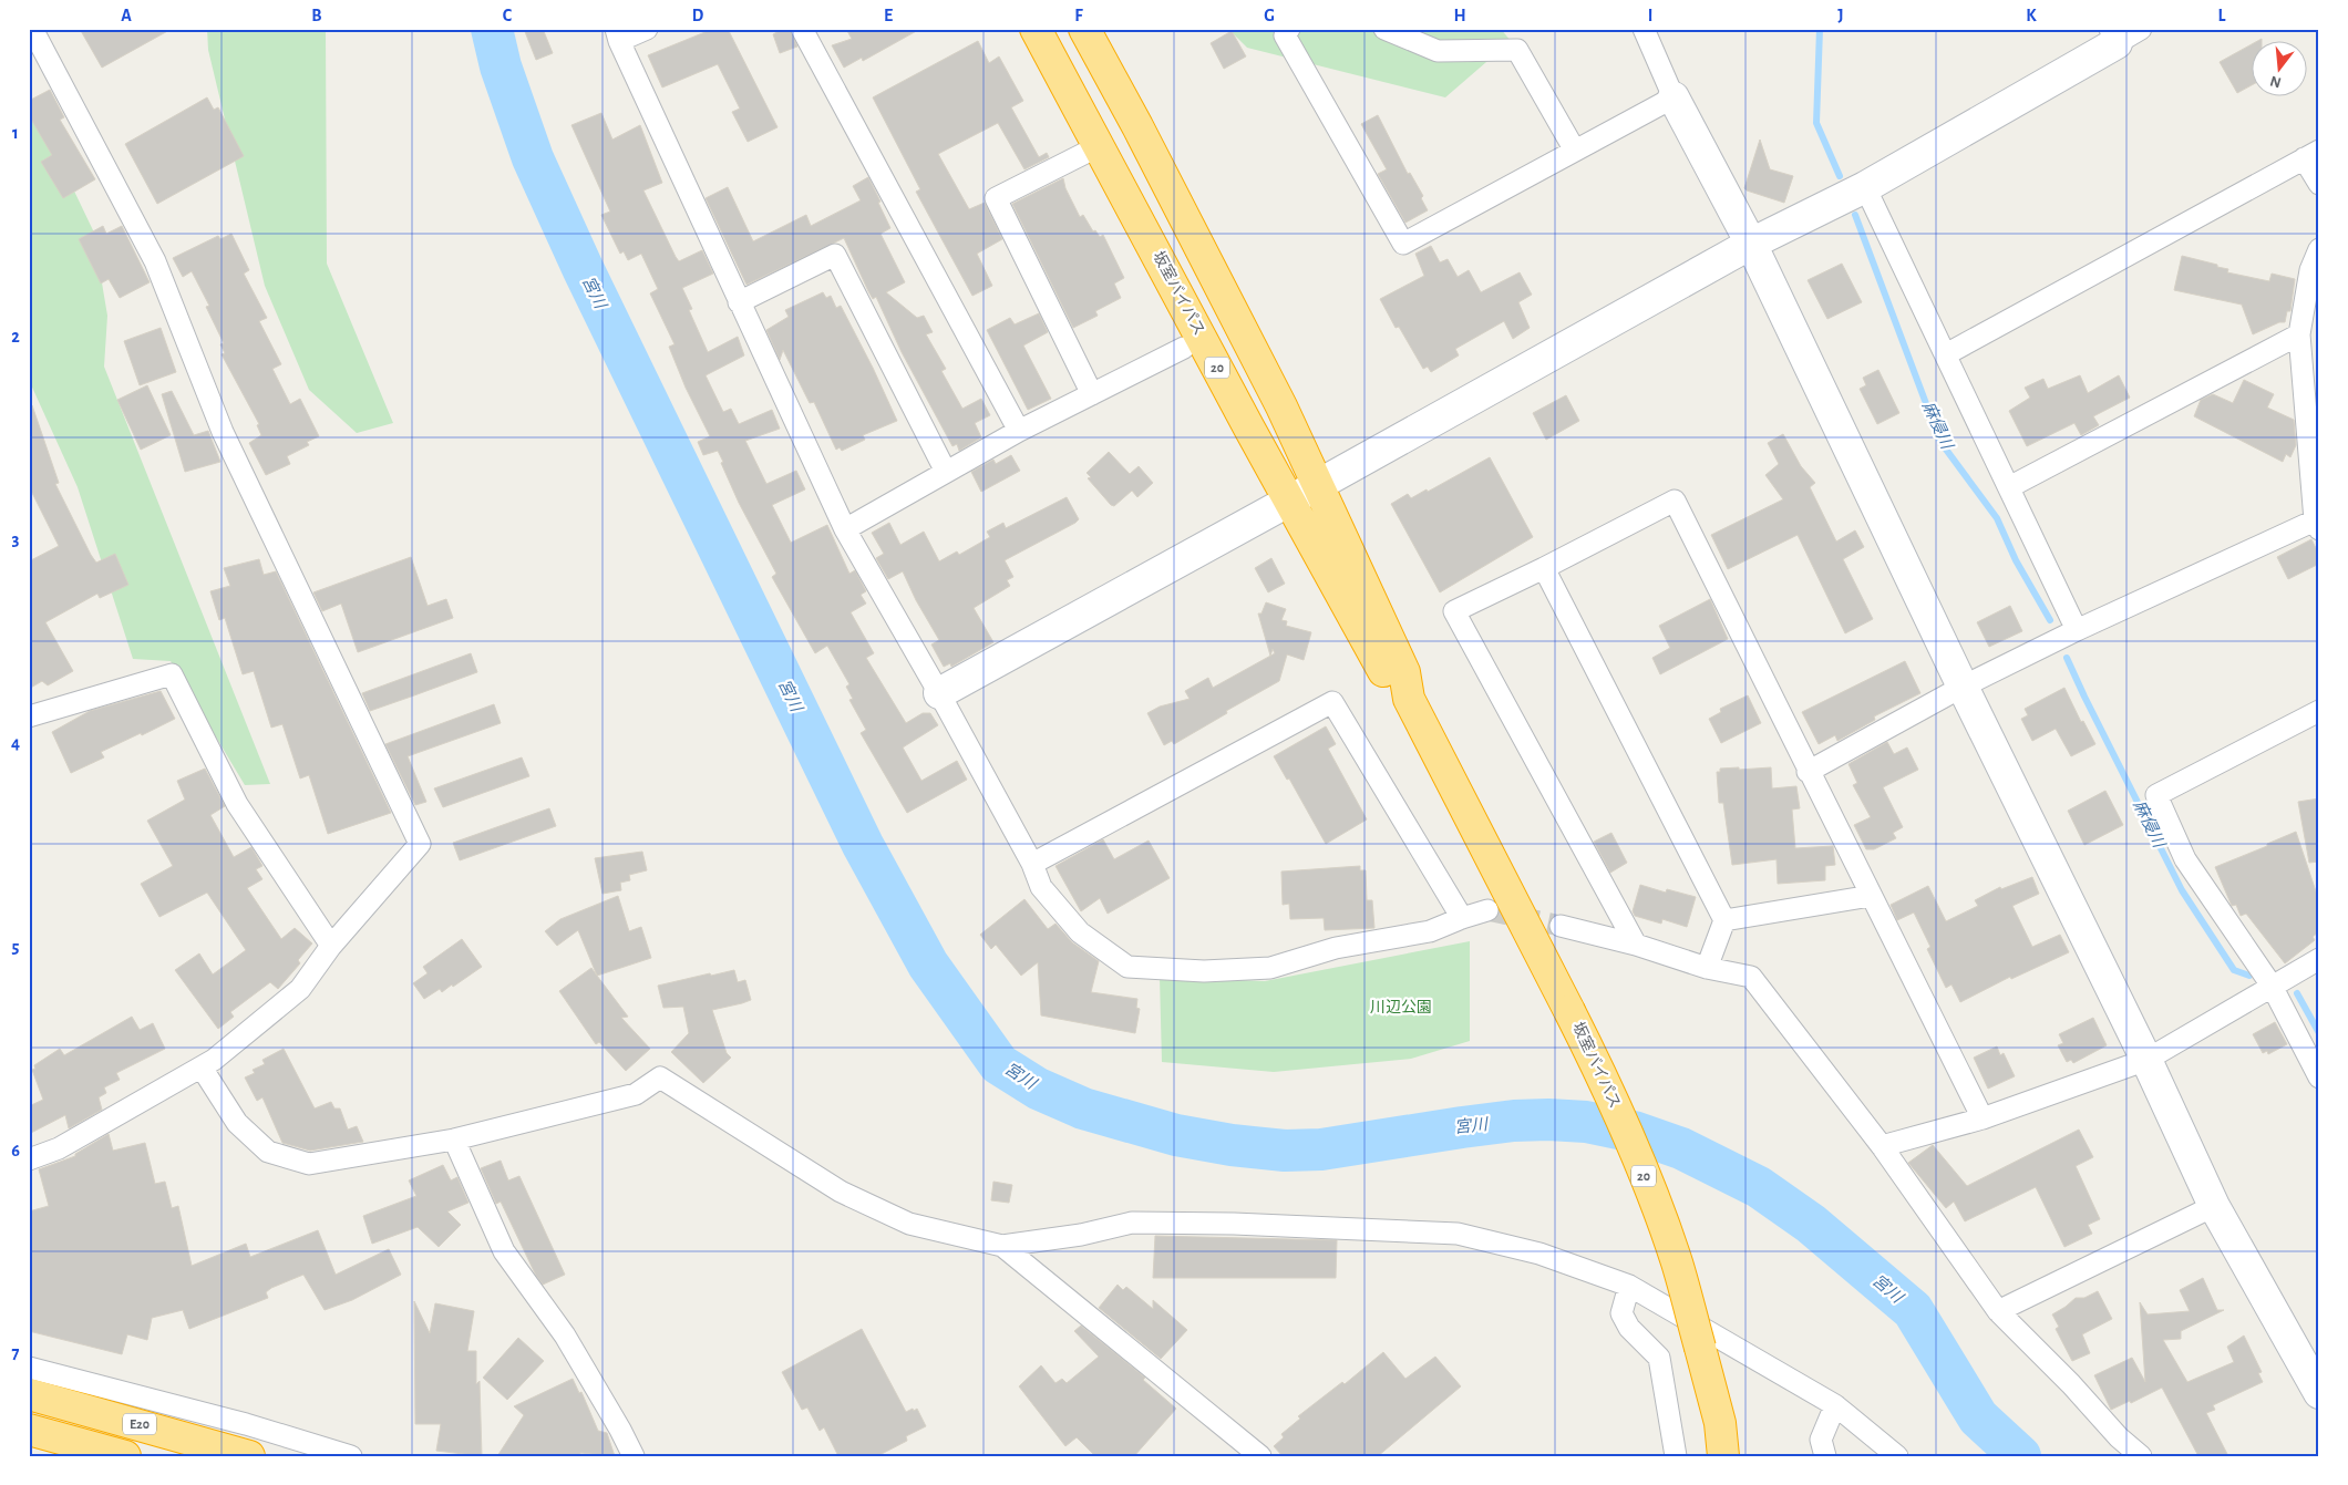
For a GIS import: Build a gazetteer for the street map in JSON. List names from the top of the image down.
{
  "streets": {
    "highway": ["坂室バイパス", "20", "E20"]
  },
  "water": ["宮川", "麻侵川"],
  "parks": ["川辺公園"],
  "north": "bottom",
  "grid": {
    "columns": [
      "A",
      "B",
      "C",
      "D",
      "E",
      "F",
      "G",
      "H",
      "I",
      "J",
      "K",
      "L"
    ],
    "rows": [
      "1",
      "2",
      "3",
      "4",
      "5",
      "6",
      "7"
    ]
  }
}
